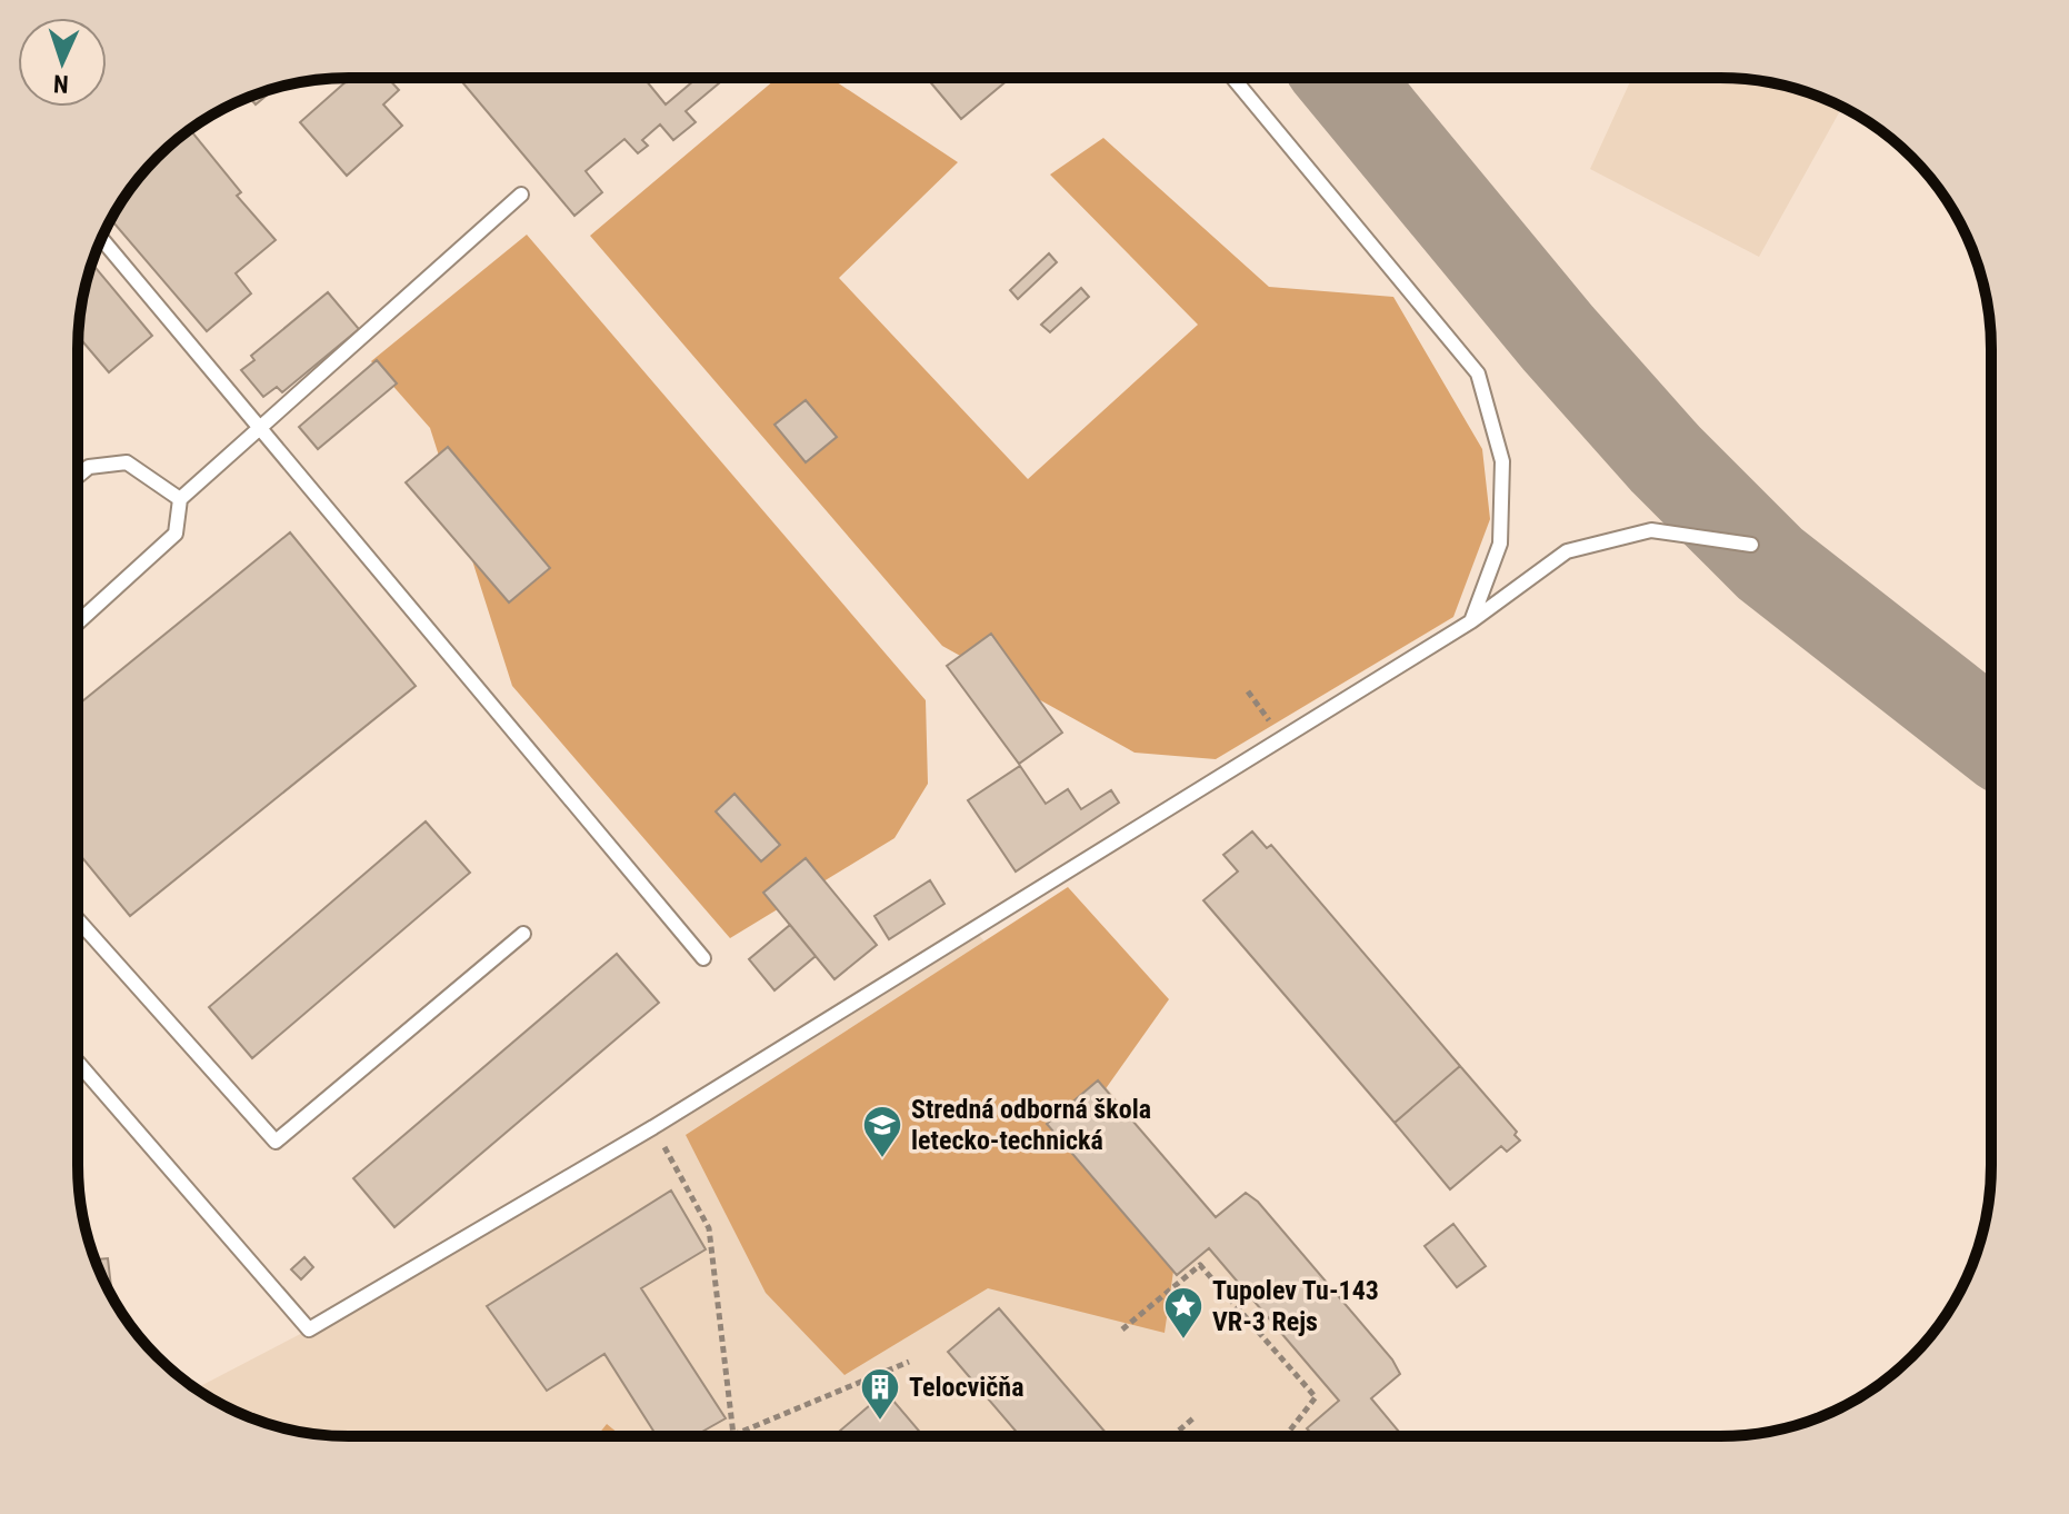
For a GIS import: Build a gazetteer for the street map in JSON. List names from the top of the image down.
{
  "places": {
    "school or university": ["Stredná odborná škola letecko-technická"],
    "place": ["Tupolev Tu-143 VR-3 Rejs"],
    "building": ["Telocvičňa"]
  },
  "north": "bottom"
}
